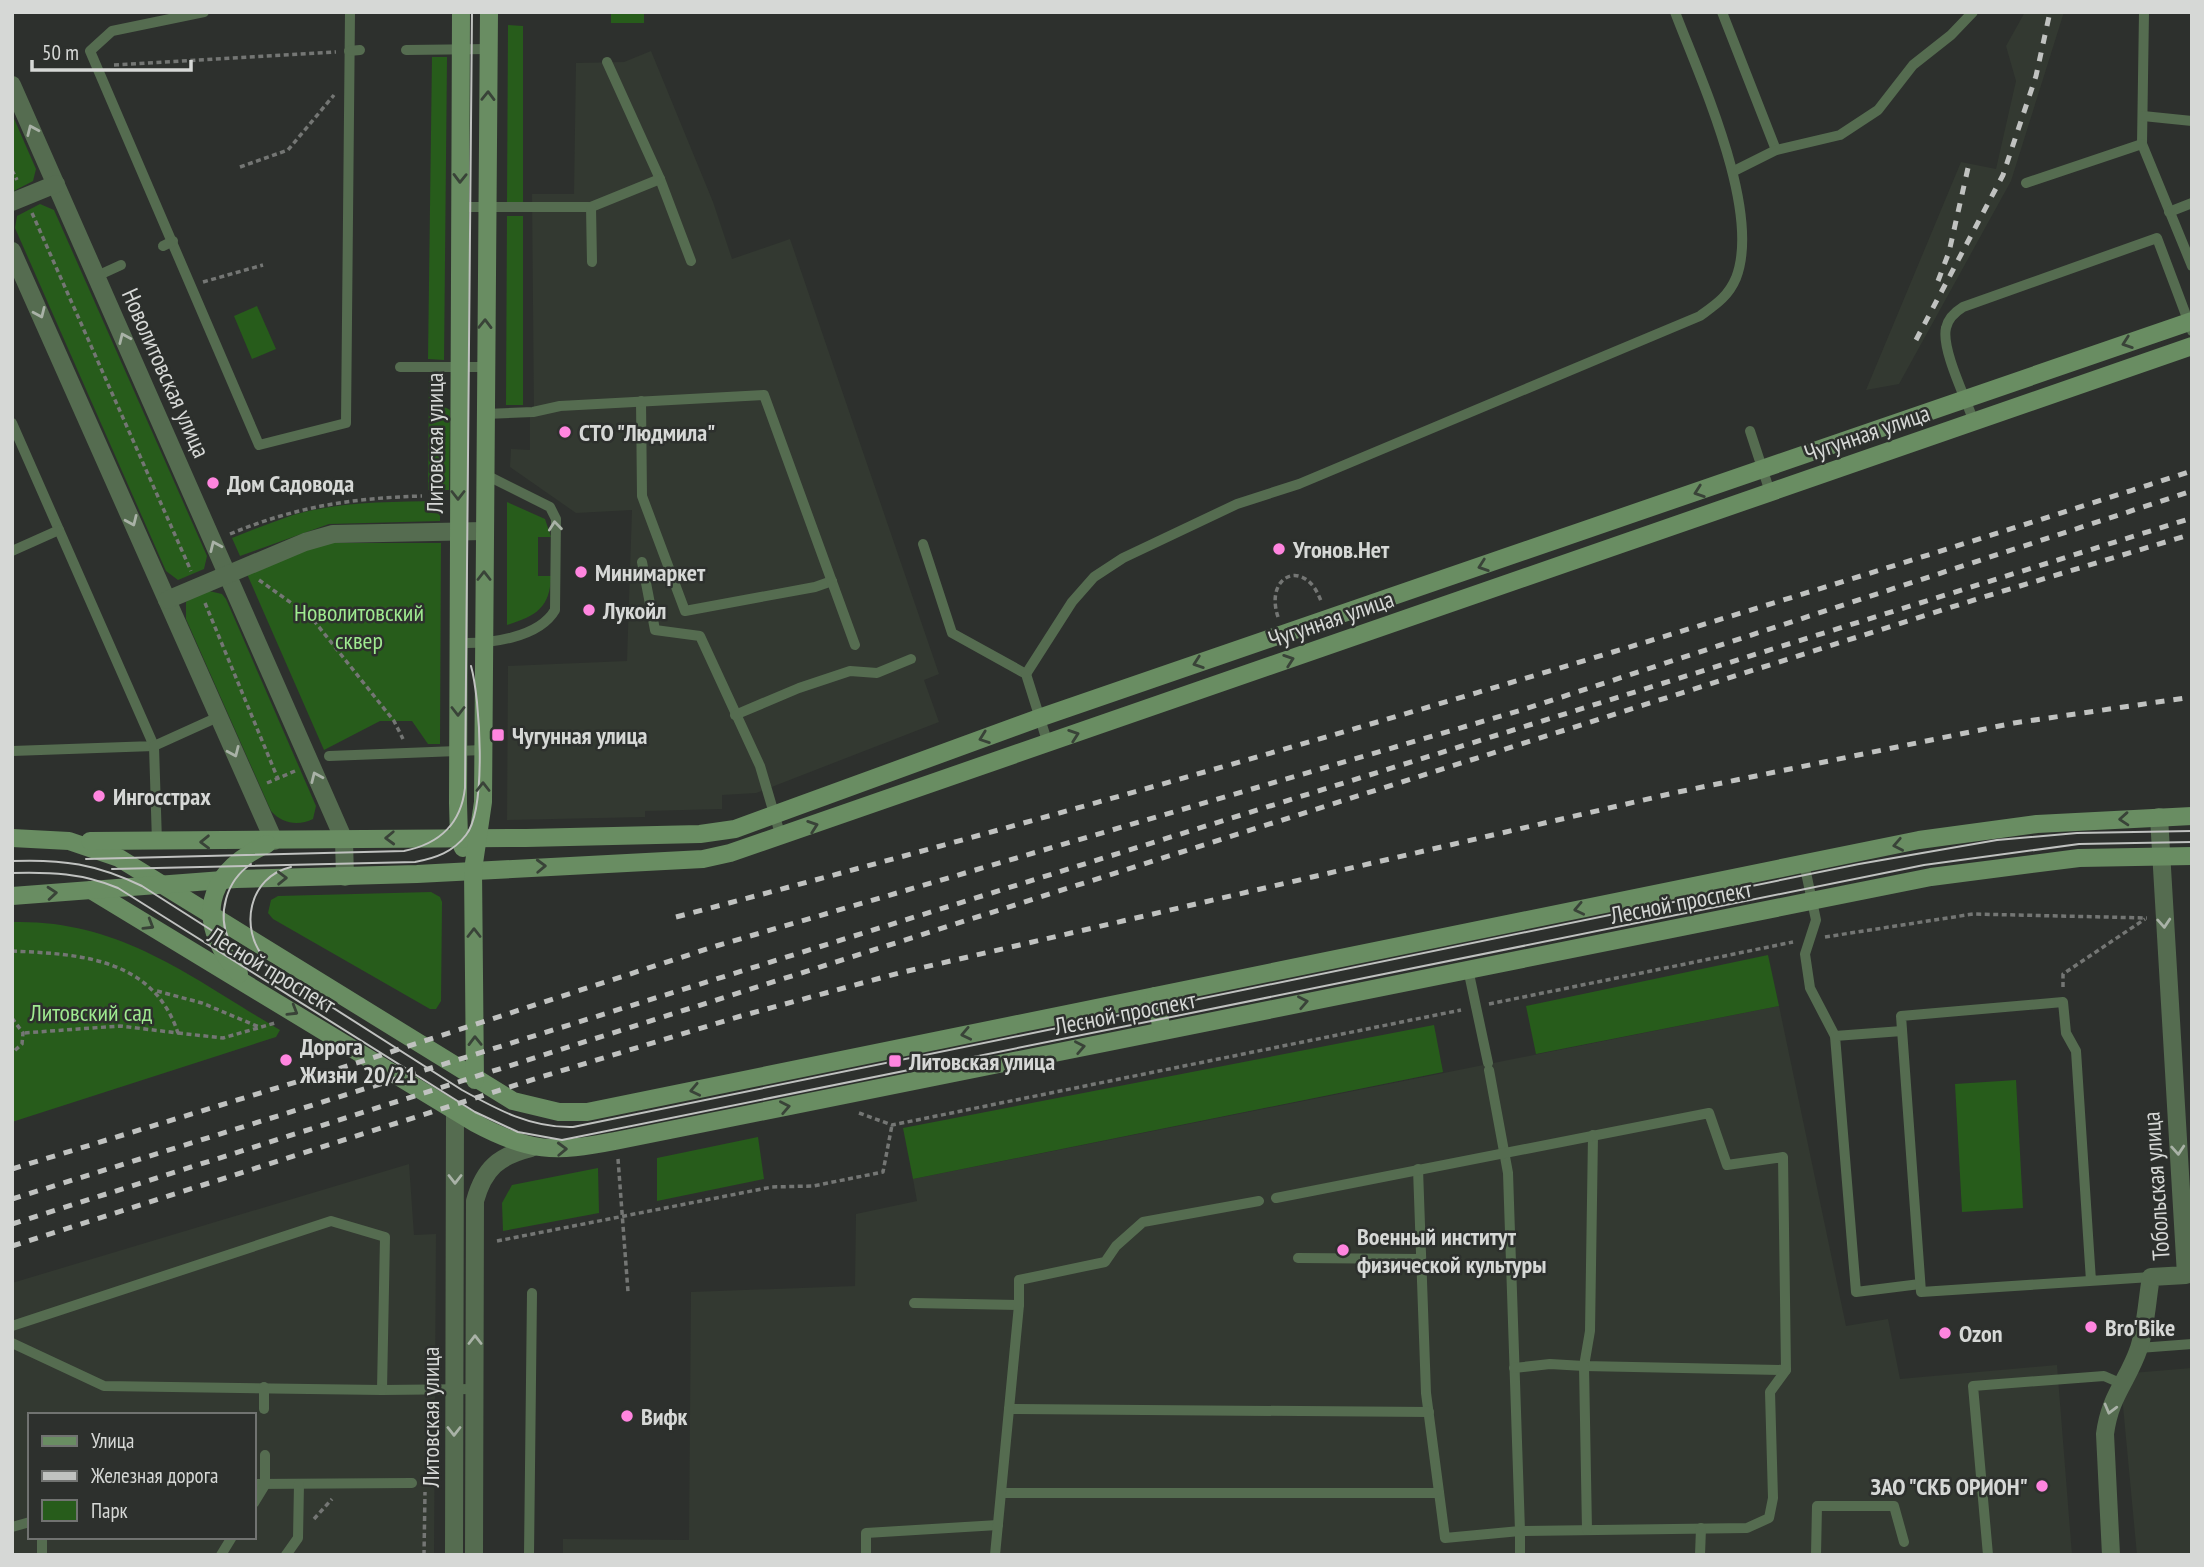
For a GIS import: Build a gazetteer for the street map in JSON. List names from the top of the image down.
{
  "streets": {
    "street": [
      "Новолитовская улица",
      "Чугунная улица",
      "Литовская улица",
      "Лесной проспект",
      "Тобольская улица"
    ]
  },
  "crossings": [
    ["Новолитовская улица", "Лесной проспект"],
    ["Чугунная улица", "Литовская улица"],
    ["Чугунная улица", "Лесной проспект"],
    ["Литовская улица", "Лесной проспект"],
    ["Лесной проспект", "Тобольская улица"]
  ],
  "one_way": ["Тобольская улица"],
  "parks": ["Новолитовский сквер", "Литовский сад"],
  "places": {
    "other": [
      "СТО \"Людмила\"",
      "Дом Садовода",
      "Угонов.Нет",
      "Минимаркет",
      "Лукойл",
      "Ингосстрах",
      "Дорога Жизни 20/21",
      "Военный институт физической культуры",
      "Bro'Bike",
      "Ozon",
      "Вифк",
      "ЗАО \"СКБ ОРИОН\""
    ],
    "transit": ["Чугунная улица", "Литовская улица"]
  },
  "legend": ["Улица", "Железная дорога", "Парк"],
  "scale_bar": "50 m"
}
